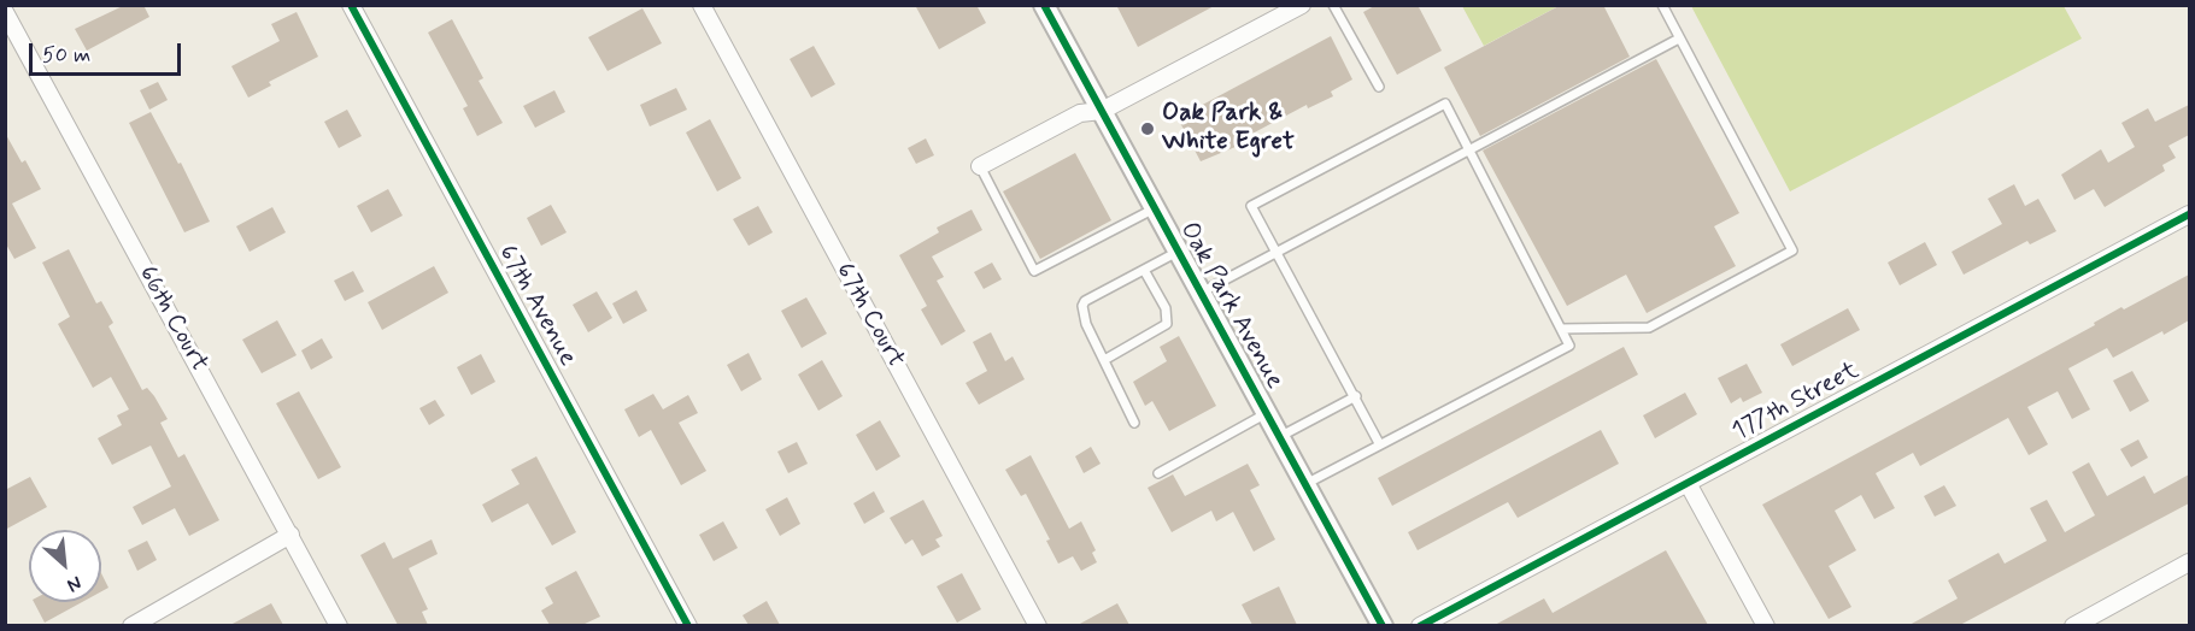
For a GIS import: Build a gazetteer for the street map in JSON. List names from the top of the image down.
{
  "streets": {
    "street": [
      "67th Avenue",
      "Oak Park Avenue",
      "67th Court",
      "66th Court",
      "177th Street"
    ]
  },
  "places": ["Oak Park & White Egret"],
  "scale_bar": "50 m",
  "north": "bottom right"
}
